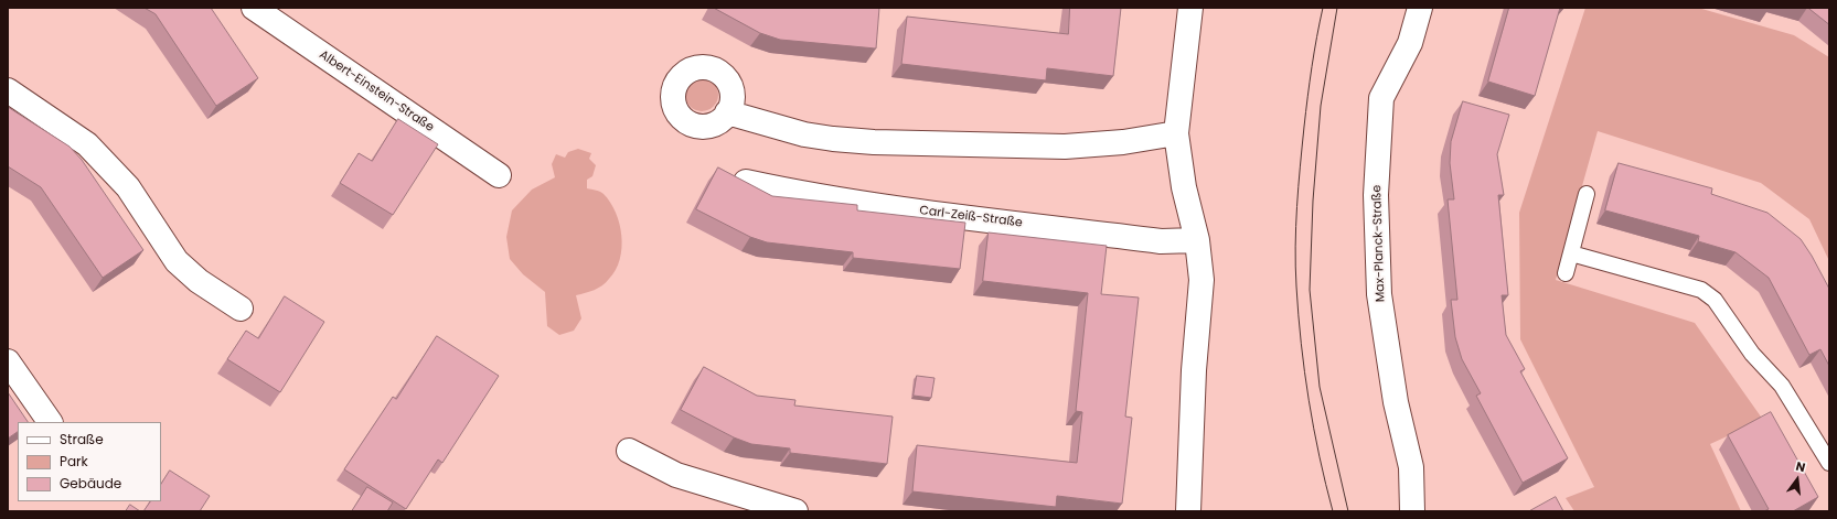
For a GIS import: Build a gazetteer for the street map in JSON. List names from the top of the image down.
{
  "streets": {
    "street": ["Albert-Einstein-Straße", "Carl-Zeiß-Straße", "Max-Planck-Straße"]
  },
  "legend": ["Straße", "Park", "Gebäude"],
  "north": "top"
}
